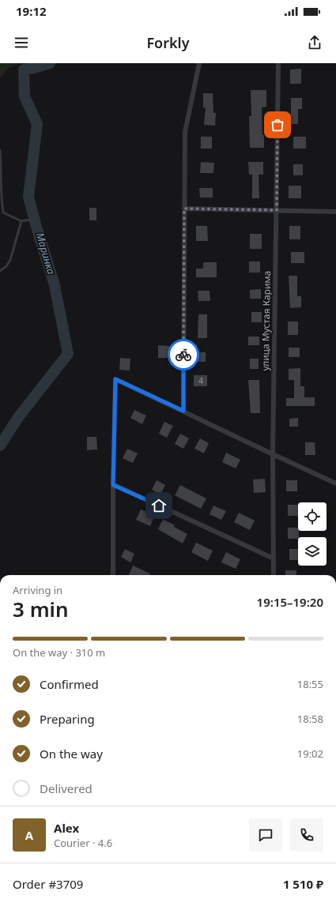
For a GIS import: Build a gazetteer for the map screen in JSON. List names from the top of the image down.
{
  "streets": {
    "street": ["улица Мустая Карима"]
  },
  "water": ["Маринка"],
  "house_numbers": ["4"],
  "page": {
    "status": "19:12",
    "header": "Forkly",
    "heading": ["3 min", "Arriving in", "19:15–19:20"],
    "panel": [
      "Alex",
      "Courier · 4.6",
      "Order #3709",
      "1 510 ₽"
    ],
    "bar": "On the way · 310 m",
    "list": [
      ["Confirmed", "18:55"],
      ["Preparing", "18:58"],
      ["On the way", "19:02"],
      "Delivered"
    ],
    "round": "A"
  }
}
